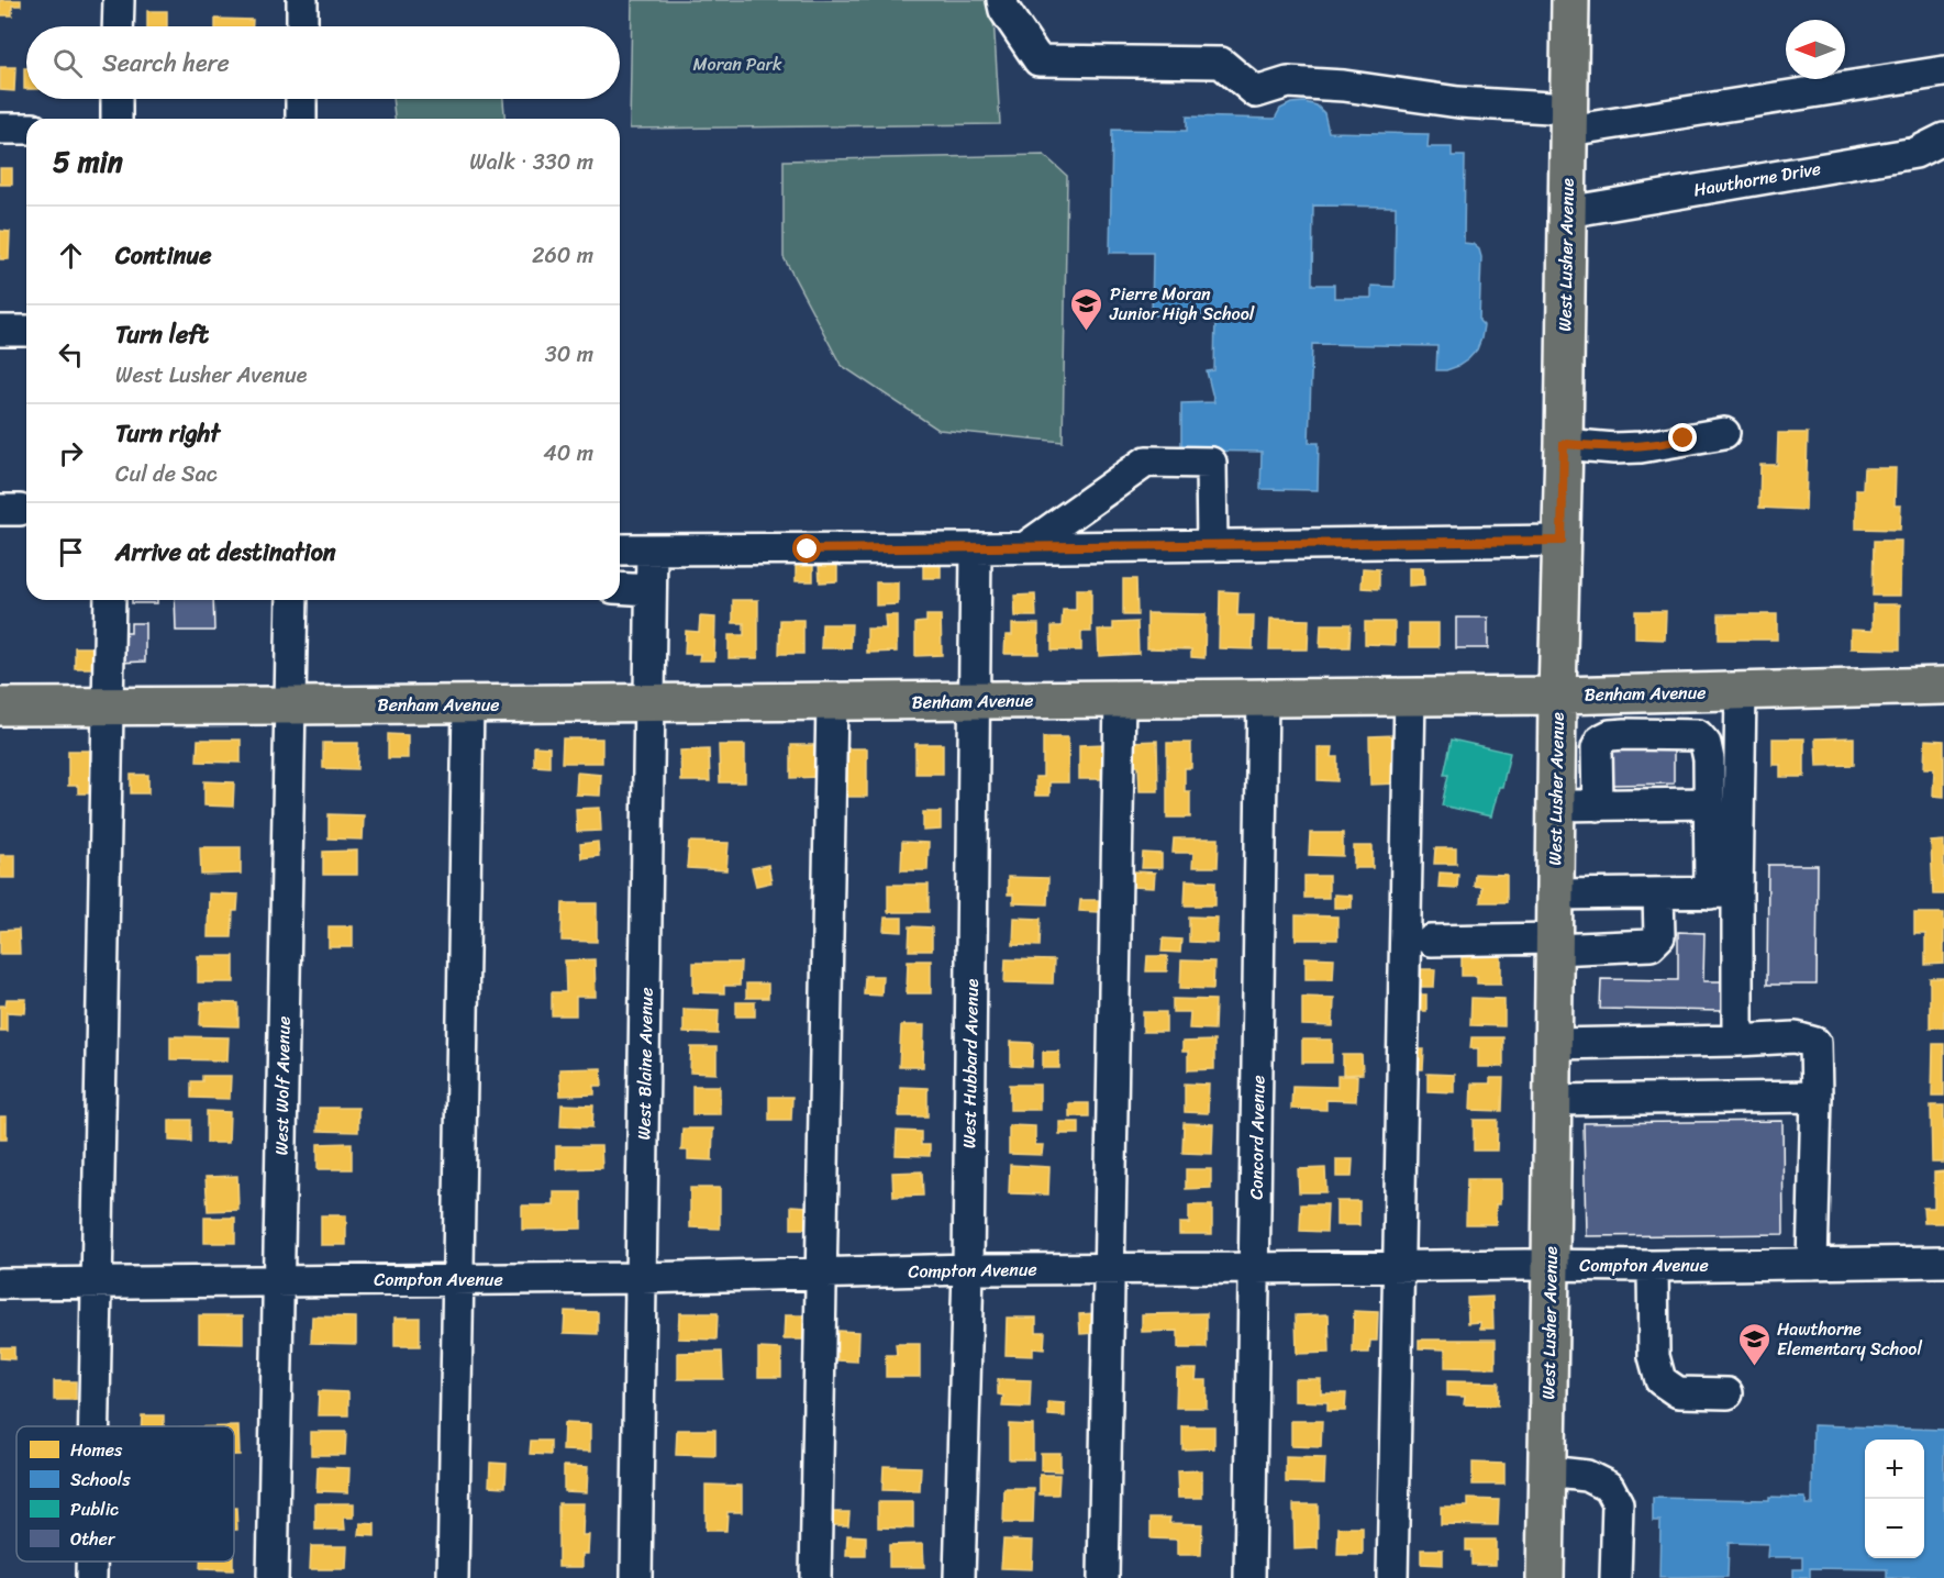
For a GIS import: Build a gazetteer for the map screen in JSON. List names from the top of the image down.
{
  "streets": {
    "main road": ["West Lusher Avenue", "Benham Avenue"],
    "street": [
      "Hawthorne Drive",
      "West Blaine Avenue",
      "West Hubbard Avenue",
      "West Wolf Avenue",
      "Concord Avenue",
      "Compton Avenue"
    ]
  },
  "crossings": [
    ["Hawthorne Drive", "West Lusher Avenue"],
    ["West Lusher Avenue", "Benham Avenue"],
    ["West Lusher Avenue", "Compton Avenue"],
    ["Benham Avenue", "West Blaine Avenue"],
    ["Benham Avenue", "West Hubbard Avenue"],
    ["Benham Avenue", "West Wolf Avenue"],
    ["Benham Avenue", "Concord Avenue"],
    ["West Blaine Avenue", "Compton Avenue"],
    ["West Hubbard Avenue", "Compton Avenue"],
    ["West Wolf Avenue", "Compton Avenue"],
    ["Concord Avenue", "Compton Avenue"]
  ],
  "parks": ["Moran Park"],
  "places": {
    "school or university": ["Pierre Moran Junior High School", "Hawthorne Elementary School"]
  },
  "legend": [
    "Homes",
    "Schools",
    "Public",
    "Other"
  ],
  "north": "left",
  "page": {
    "search": "Search here",
    "heading": ["5 min", "Walk · 330 m"],
    "list": [
      ["Continue", "260 m"],
      ["Turn left", "West Lusher Avenue", "30 m"],
      ["Turn right", "Cul de Sac", "40 m"],
      "Arrive at destination"
    ],
    "map_buttons": ["+", "−"]
  }
}
